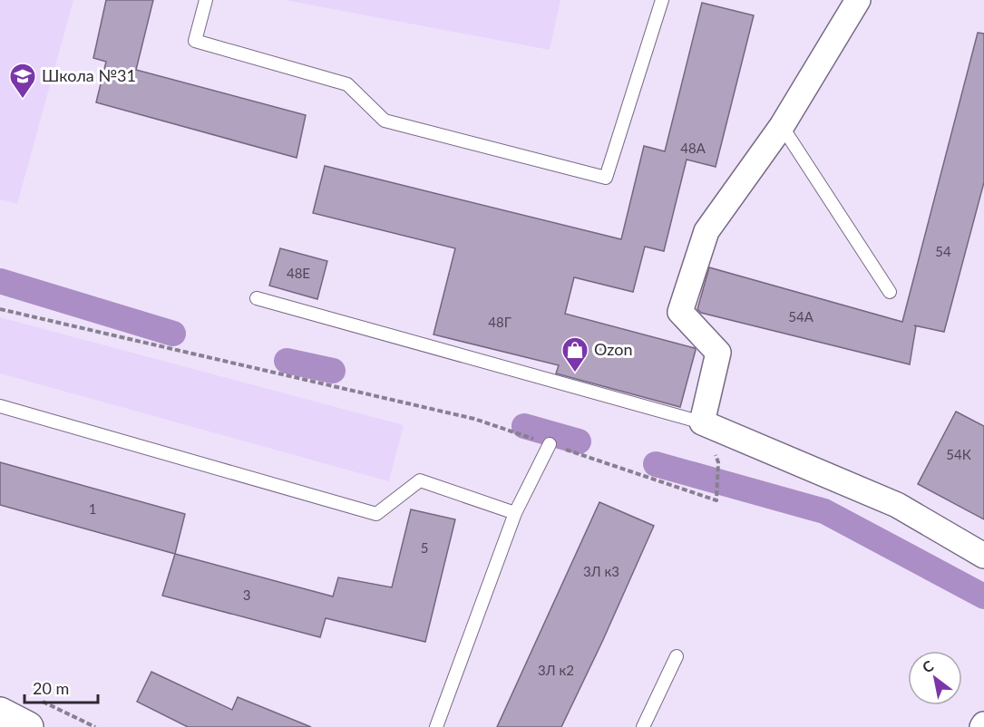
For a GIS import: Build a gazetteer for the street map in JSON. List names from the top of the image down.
{
  "places": {
    "school or university": ["Школа №31"],
    "shop": ["Ozon"]
  },
  "house_numbers": [
    "48А",
    "54",
    "48Е",
    "54А",
    "48Г",
    "54К",
    "1",
    "5",
    "3Л к3",
    "3",
    "3Л к2"
  ],
  "scale_bar": "20 m",
  "north": "top left"
}
